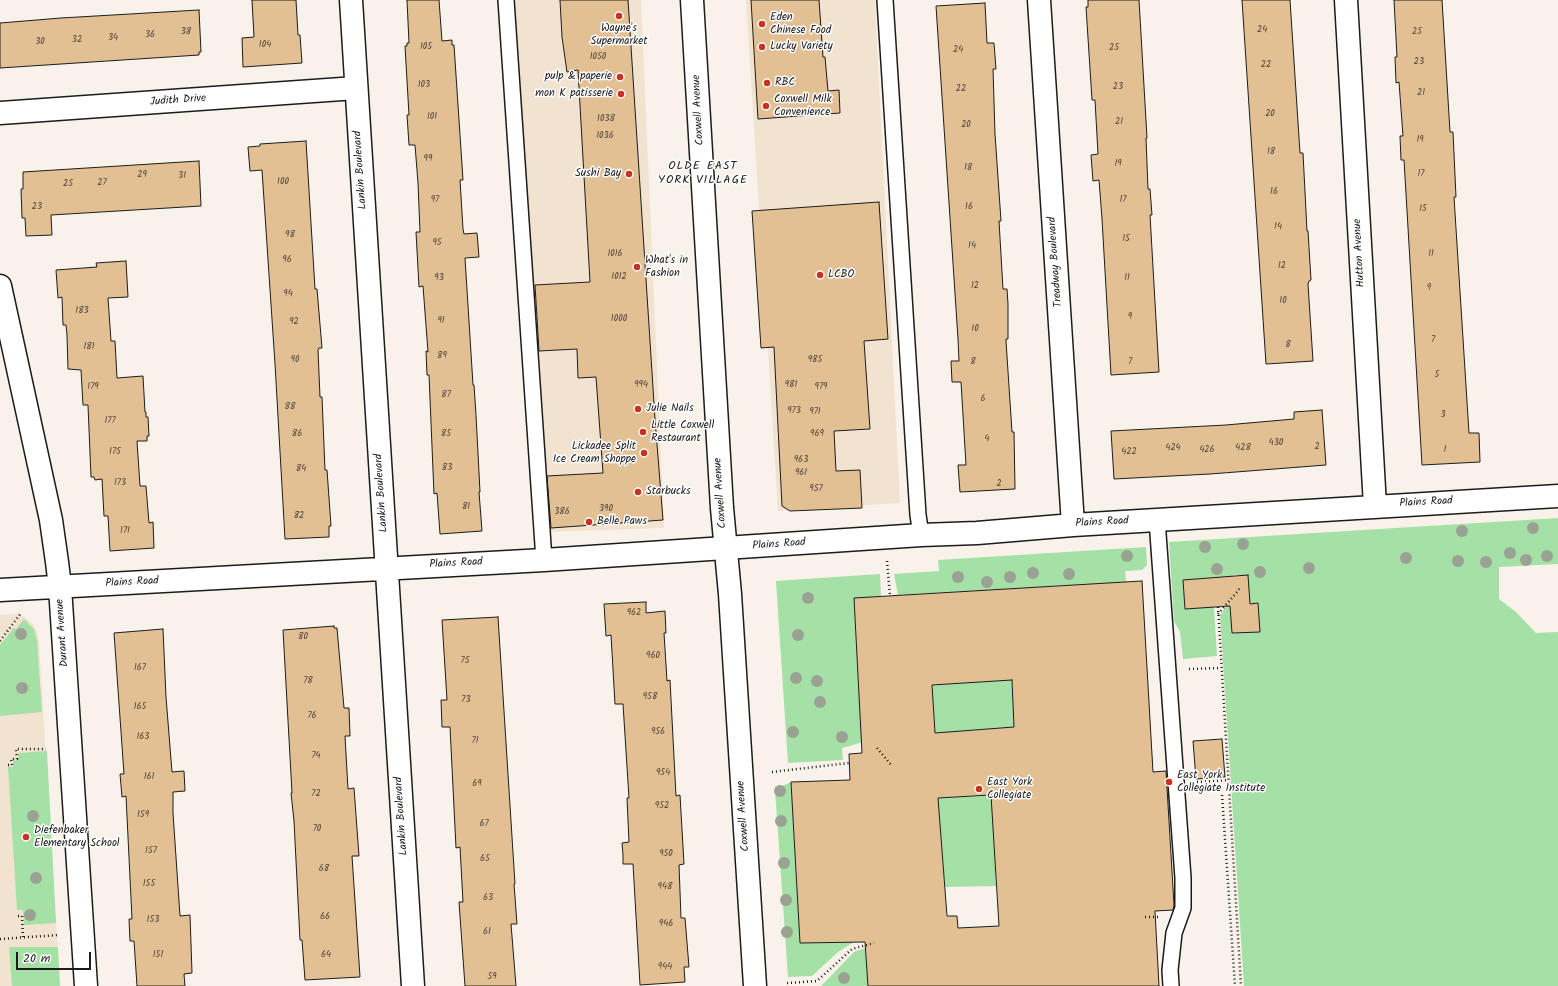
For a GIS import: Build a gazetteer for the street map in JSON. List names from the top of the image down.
{
  "streets": {
    "street": [
      "Judith Drive",
      "Coxwell Avenue",
      "Lankin Boulevard",
      "Hutton Avenue",
      "Treadway Boulevard",
      "Plains Road",
      "Durant Avenue"
    ]
  },
  "crossings": [
    ["Judith Drive", "Lankin Boulevard"],
    ["Coxwell Avenue", "Plains Road"],
    ["Lankin Boulevard", "Plains Road"],
    ["Hutton Avenue", "Plains Road"],
    ["Treadway Boulevard", "Plains Road"],
    ["Plains Road", "Durant Avenue"]
  ],
  "districts": ["OLDE EAST YORK VILLAGE"],
  "places": [
    "Wayne's Supermarket",
    "Eden Chinese Food",
    "Lucky Variety",
    "pulp & paperie",
    "RBC",
    "mon K patisserie",
    "Coxwell Milk Convenience",
    "Sushi Bay",
    "What's in Fashion",
    "LCBO",
    "Julie Nails",
    "Little Coxwell Restaurant",
    "Lickadee Split Ice Cream Shoppe",
    "Starbucks",
    "Belle Paws",
    "East York Collegiate Institute",
    "East York Collegiate",
    "Diefenbaker Elementary School"
  ],
  "house_numbers": [
    "24",
    "38",
    "25",
    "36",
    "34",
    "32",
    "30",
    "104",
    "105",
    "25",
    "24",
    "1050",
    "23",
    "22",
    "103",
    "23",
    "22",
    "21",
    "20",
    "101",
    "1038",
    "21",
    "20",
    "1036",
    "19",
    "18",
    "99",
    "19",
    "18",
    "17",
    "29",
    "31",
    "100",
    "27",
    "25",
    "16",
    "97",
    "17",
    "23",
    "16",
    "15",
    "14",
    "98",
    "15",
    "95",
    "14",
    "1016",
    "11",
    "96",
    "12",
    "1012",
    "93",
    "11",
    "12",
    "9",
    "94",
    "10",
    "183",
    "9",
    "1000",
    "91",
    "92",
    "10",
    "7",
    "8",
    "181",
    "89",
    "90",
    "985",
    "8",
    "7",
    "5",
    "994",
    "981",
    "179",
    "979",
    "87",
    "6",
    "88",
    "973",
    "971",
    "3",
    "177",
    "86",
    "85",
    "969",
    "4",
    "430",
    "2",
    "424",
    "428",
    "426",
    "1",
    "175",
    "422",
    "963",
    "83",
    "84",
    "961",
    "173",
    "2",
    "957",
    "81",
    "390",
    "386",
    "82",
    "171",
    "962",
    "80",
    "960",
    "75",
    "167",
    "78",
    "958",
    "73",
    "165",
    "76",
    "956",
    "163",
    "71",
    "74",
    "954",
    "161",
    "69",
    "72",
    "952",
    "159",
    "67",
    "70",
    "157",
    "950",
    "65",
    "68",
    "155",
    "948",
    "63",
    "66",
    "153",
    "946",
    "61",
    "151",
    "64",
    "944",
    "59"
  ],
  "scale_bar": "20 m"
}
